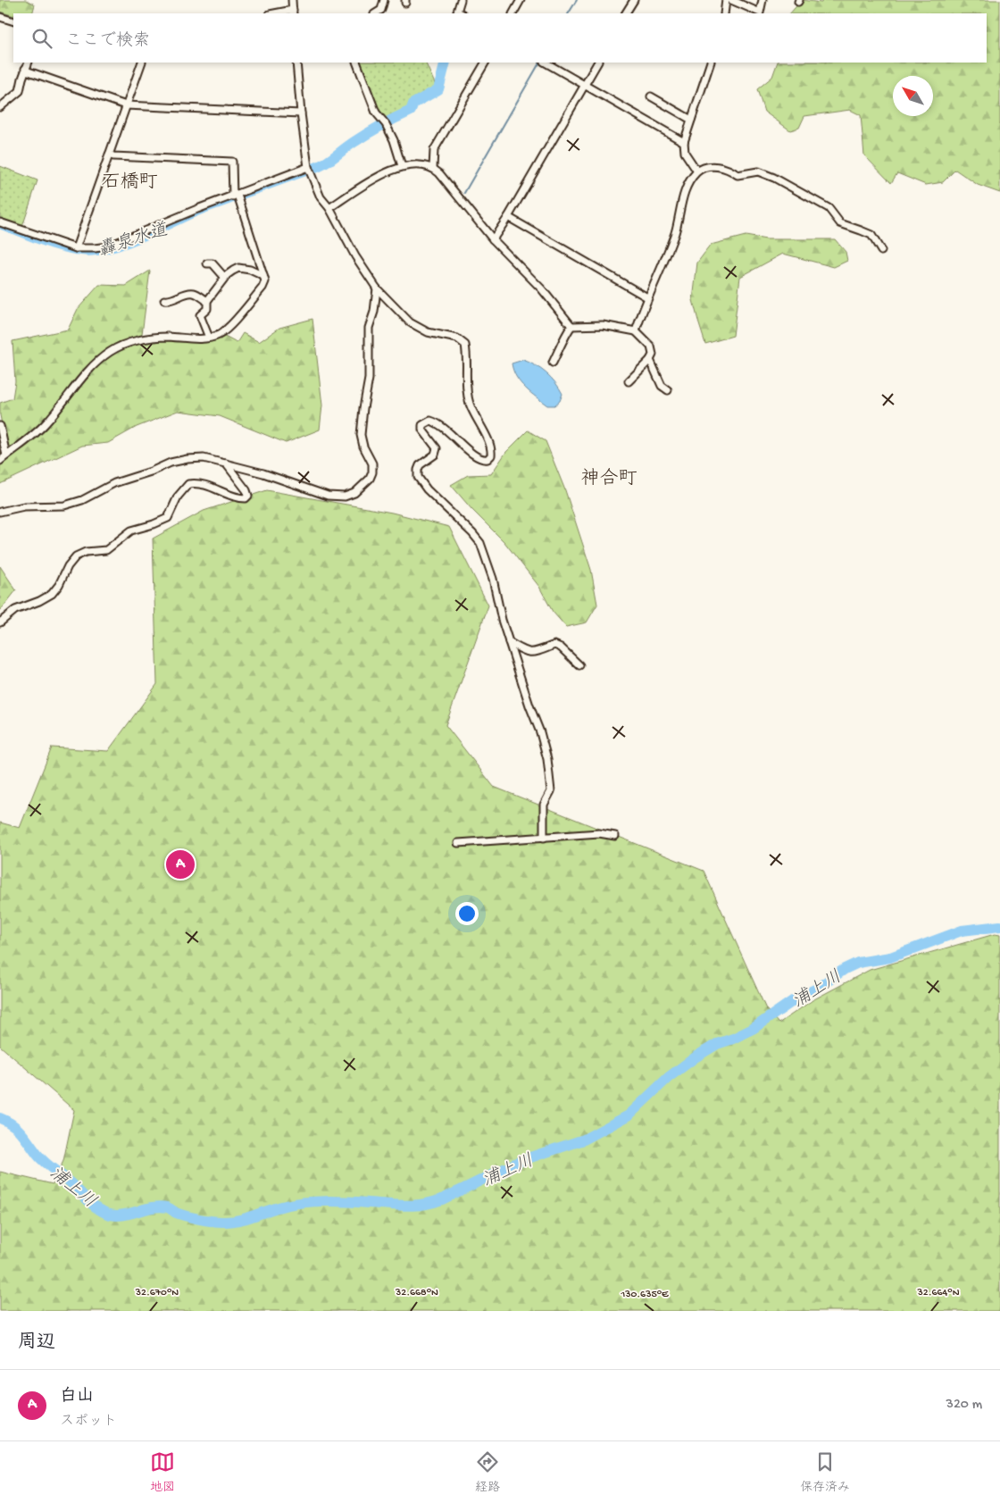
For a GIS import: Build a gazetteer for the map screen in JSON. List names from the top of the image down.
{
  "districts": ["石橋町", "神合町"],
  "water": ["轟泉水道", "浦上川"],
  "north": "top left",
  "page": {
    "search": "ここで検索",
    "pins": "A",
    "heading": "周辺",
    "list": [
      {
        "mark": "A",
        "name": "白山",
        "note": "スポット",
        "value": "320 m"
      }
    ],
    "nav": ["地図", "経路", "保存済み"]
  },
  "coordinates": [
    "32.670°N",
    "32.668°N",
    "32.664°N",
    "130.635°E"
  ]
}
